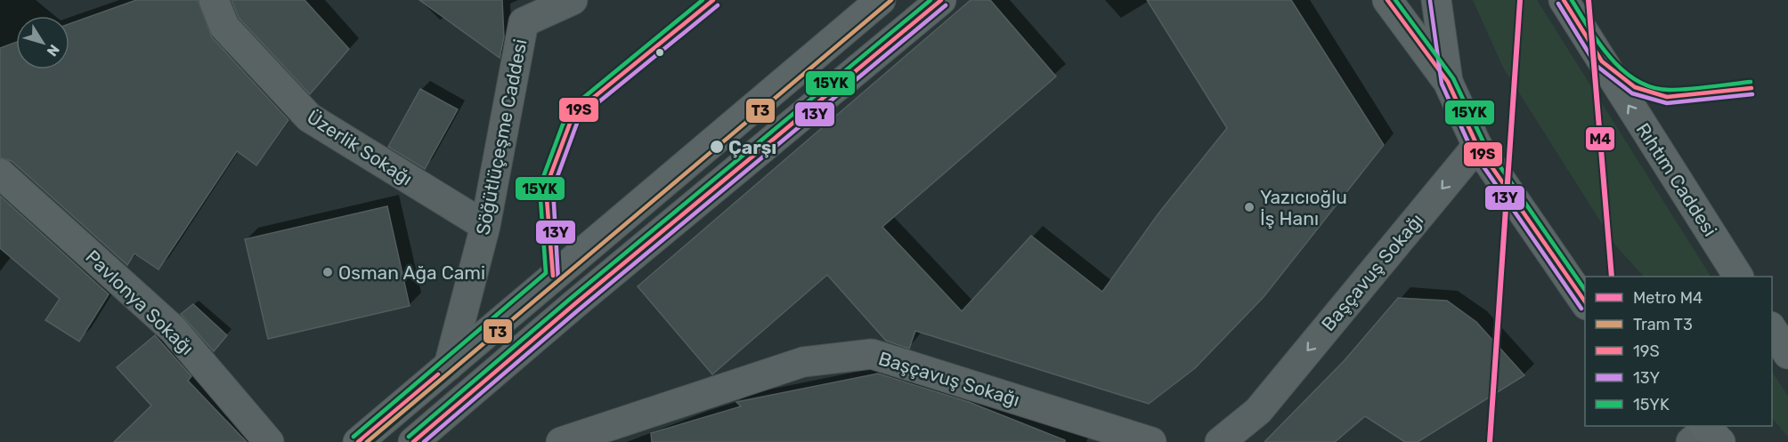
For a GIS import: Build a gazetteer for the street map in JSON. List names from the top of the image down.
{
  "streets": {
    "main road": ["Rıhtım Caddesi"],
    "street": [
      "Söğütlüçeşme Caddesi",
      "Üzerlik Sokağı",
      "Başçavuş Sokağı",
      "Pavlonya Sokağı"
    ]
  },
  "crossings": [
    ["Söğütlüçeşme Caddesi", "Üzerlik Sokağı"]
  ],
  "one_way": ["Başçavuş Sokağı"],
  "places": ["Çarşı", "Yazıcıoğlu İş Hanı", "Osman Ağa Cami"],
  "lines": [
    "metro line M4",
    "tram line T3",
    "transit line 19S",
    "transit line 15YK",
    "transit line 13Y"
  ],
  "legend": [
    "Metro M4",
    "Tram T3",
    "19S",
    "13Y",
    "15YK"
  ],
  "north": "bottom right"
}
